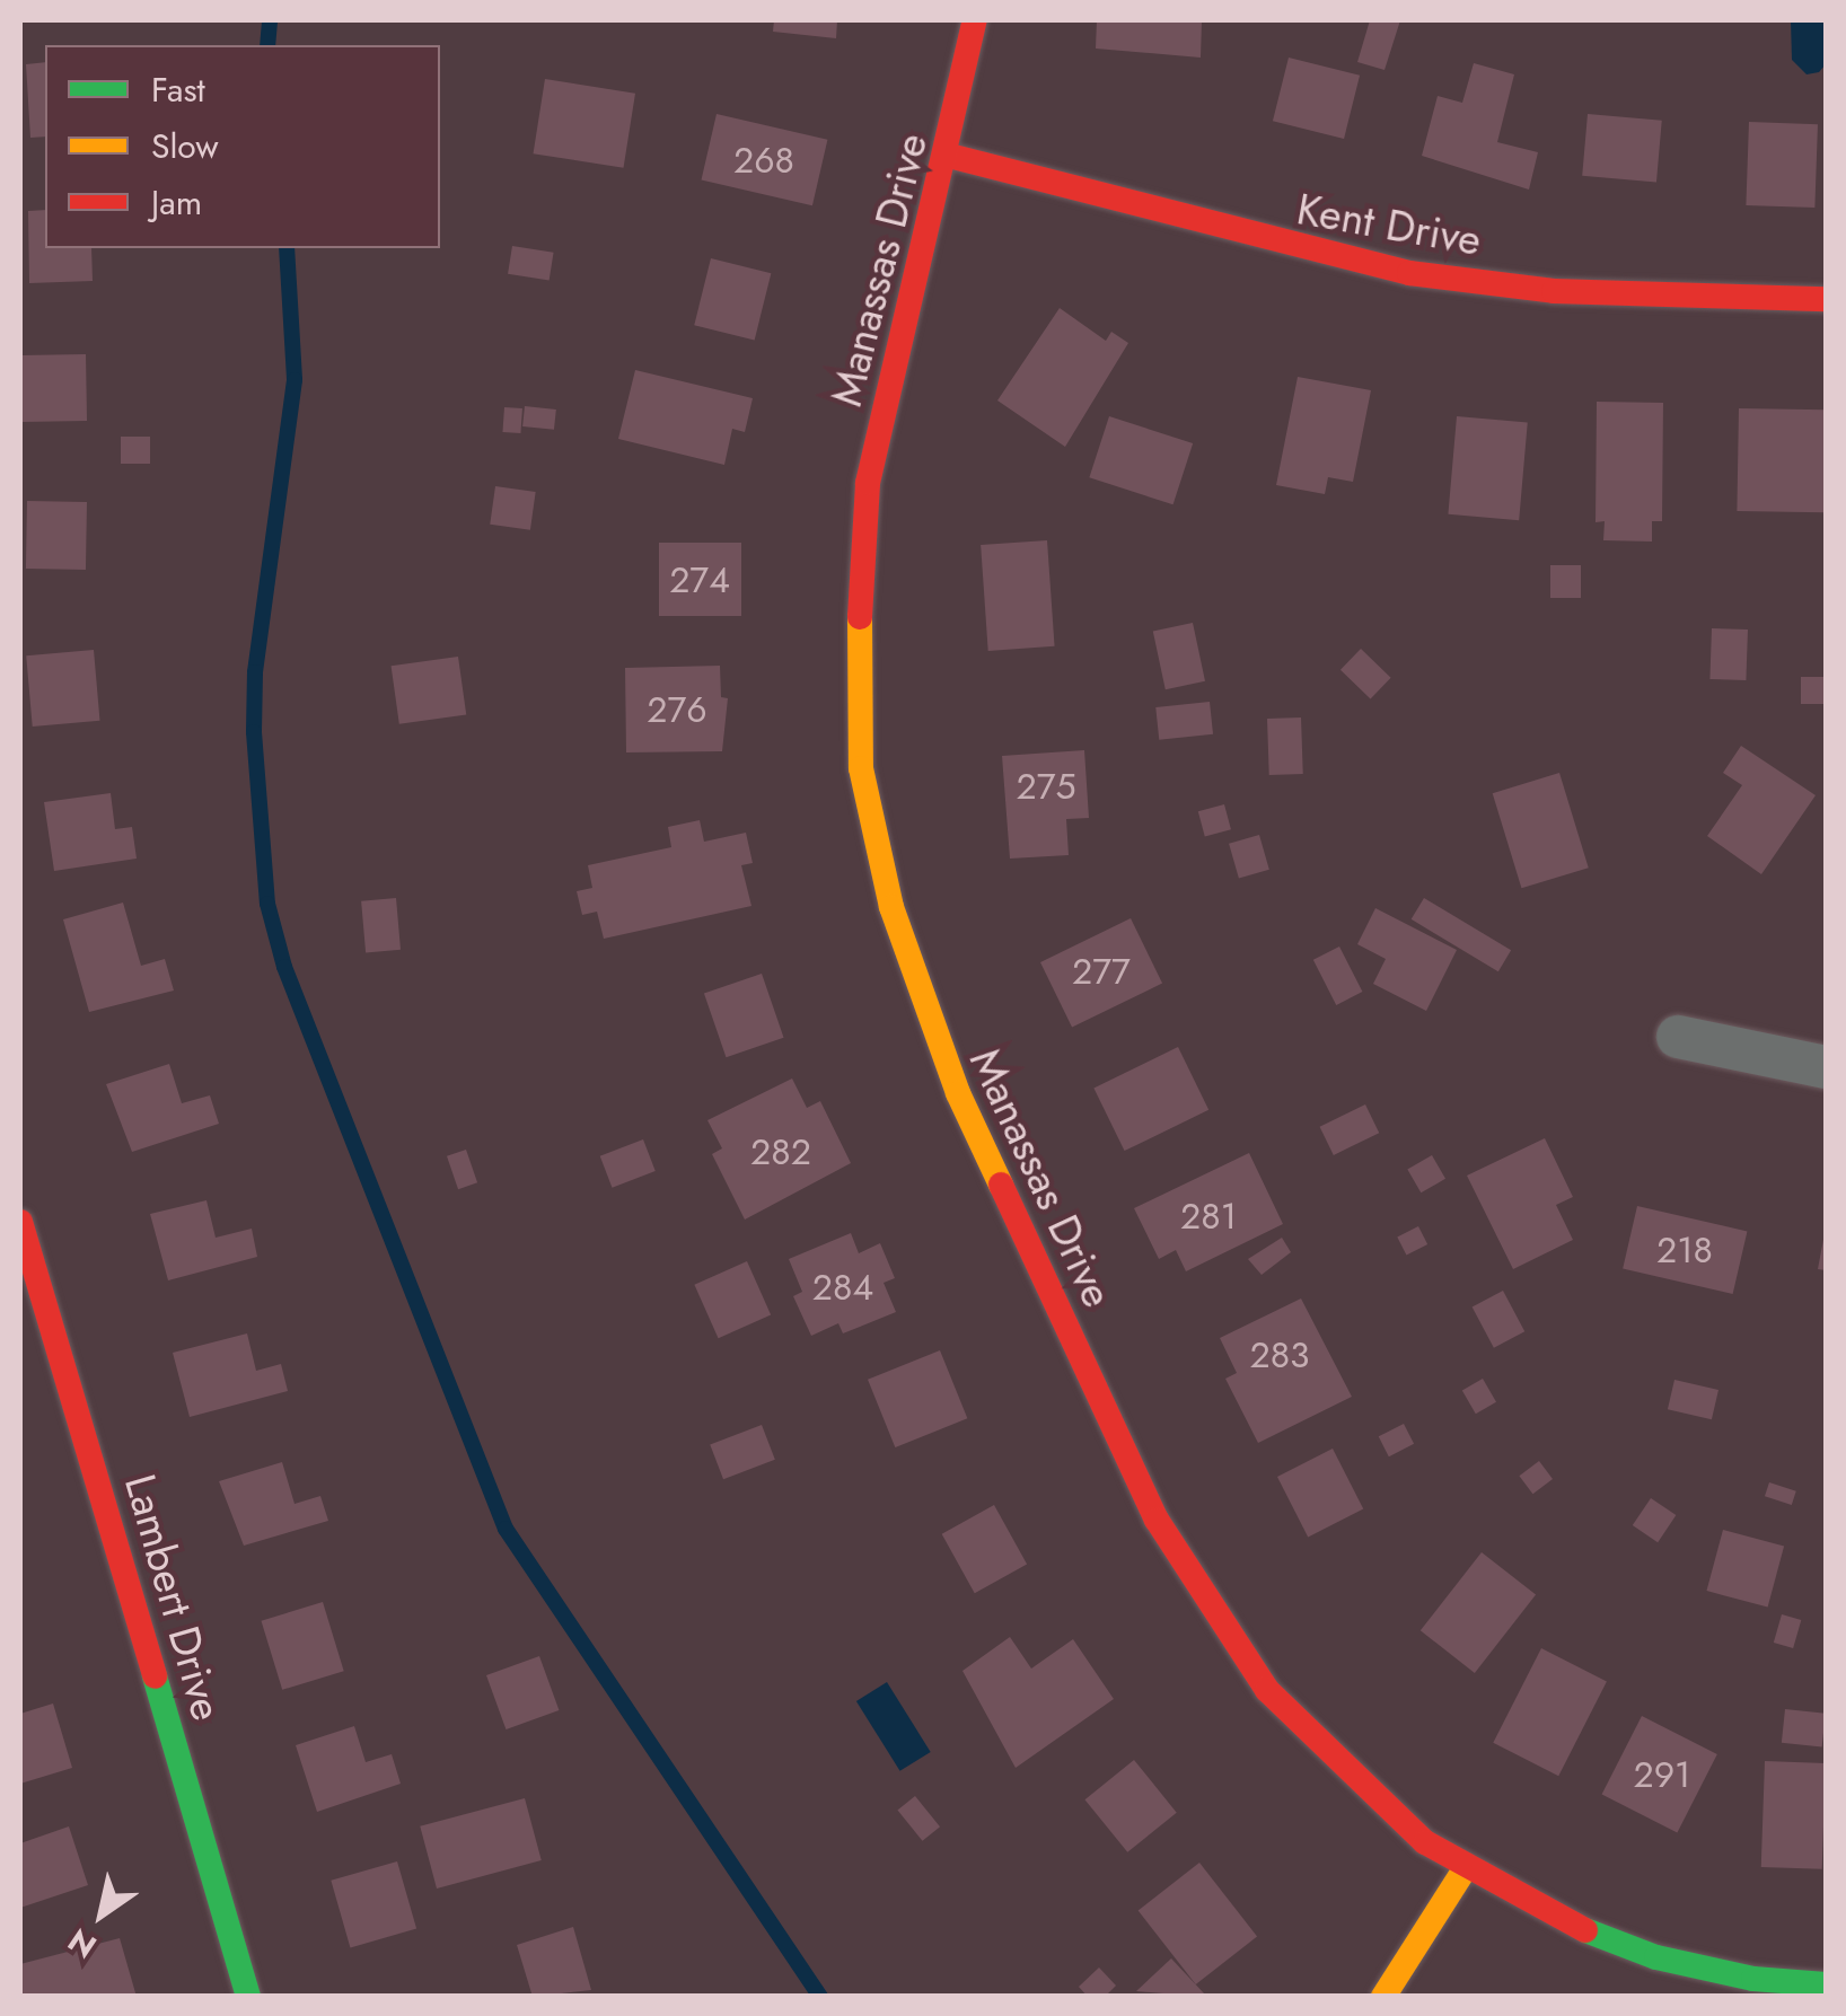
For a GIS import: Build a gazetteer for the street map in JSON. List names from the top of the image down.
{
  "streets": {
    "main road": ["Kent Drive", "Manassas Drive", "Lambert Drive"]
  },
  "crossings": [
    ["Kent Drive", "Manassas Drive"]
  ],
  "house_numbers": [
    "268",
    "274",
    "276",
    "275",
    "277",
    "282",
    "281",
    "218",
    "284",
    "283",
    "291"
  ],
  "legend": ["Fast", "Slow", "Jam"],
  "north": "bottom left"
}
